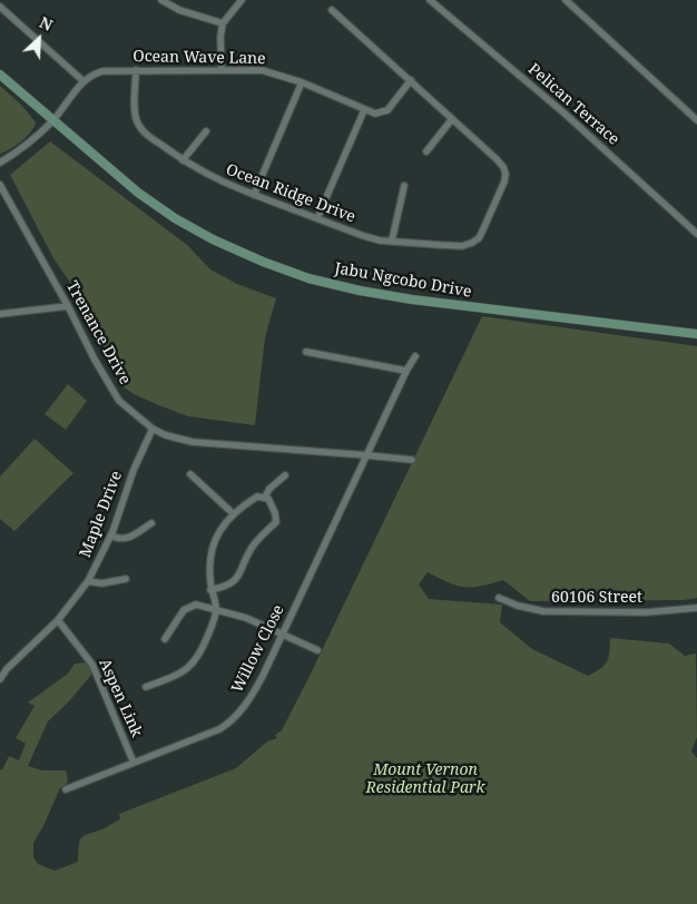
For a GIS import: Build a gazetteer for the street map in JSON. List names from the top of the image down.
{
  "streets": {
    "main road": ["Jabu Ngcobo Drive"],
    "street": [
      "Ocean Wave Lane",
      "Pelican Terrace",
      "Ocean Ridge Drive",
      "Trenance Drive",
      "Maple Drive",
      "60106 Street",
      "Willow Close",
      "Aspen Link"
    ]
  },
  "crossings": [
    ["Ocean Wave Lane", "Ocean Ridge Drive"],
    ["Trenance Drive", "Maple Drive"],
    ["Trenance Drive", "Willow Close"],
    ["Maple Drive", "Aspen Link"],
    ["Willow Close", "Aspen Link"]
  ],
  "parks": ["Mount Vernon Residential Park"],
  "north": "top right"
}
